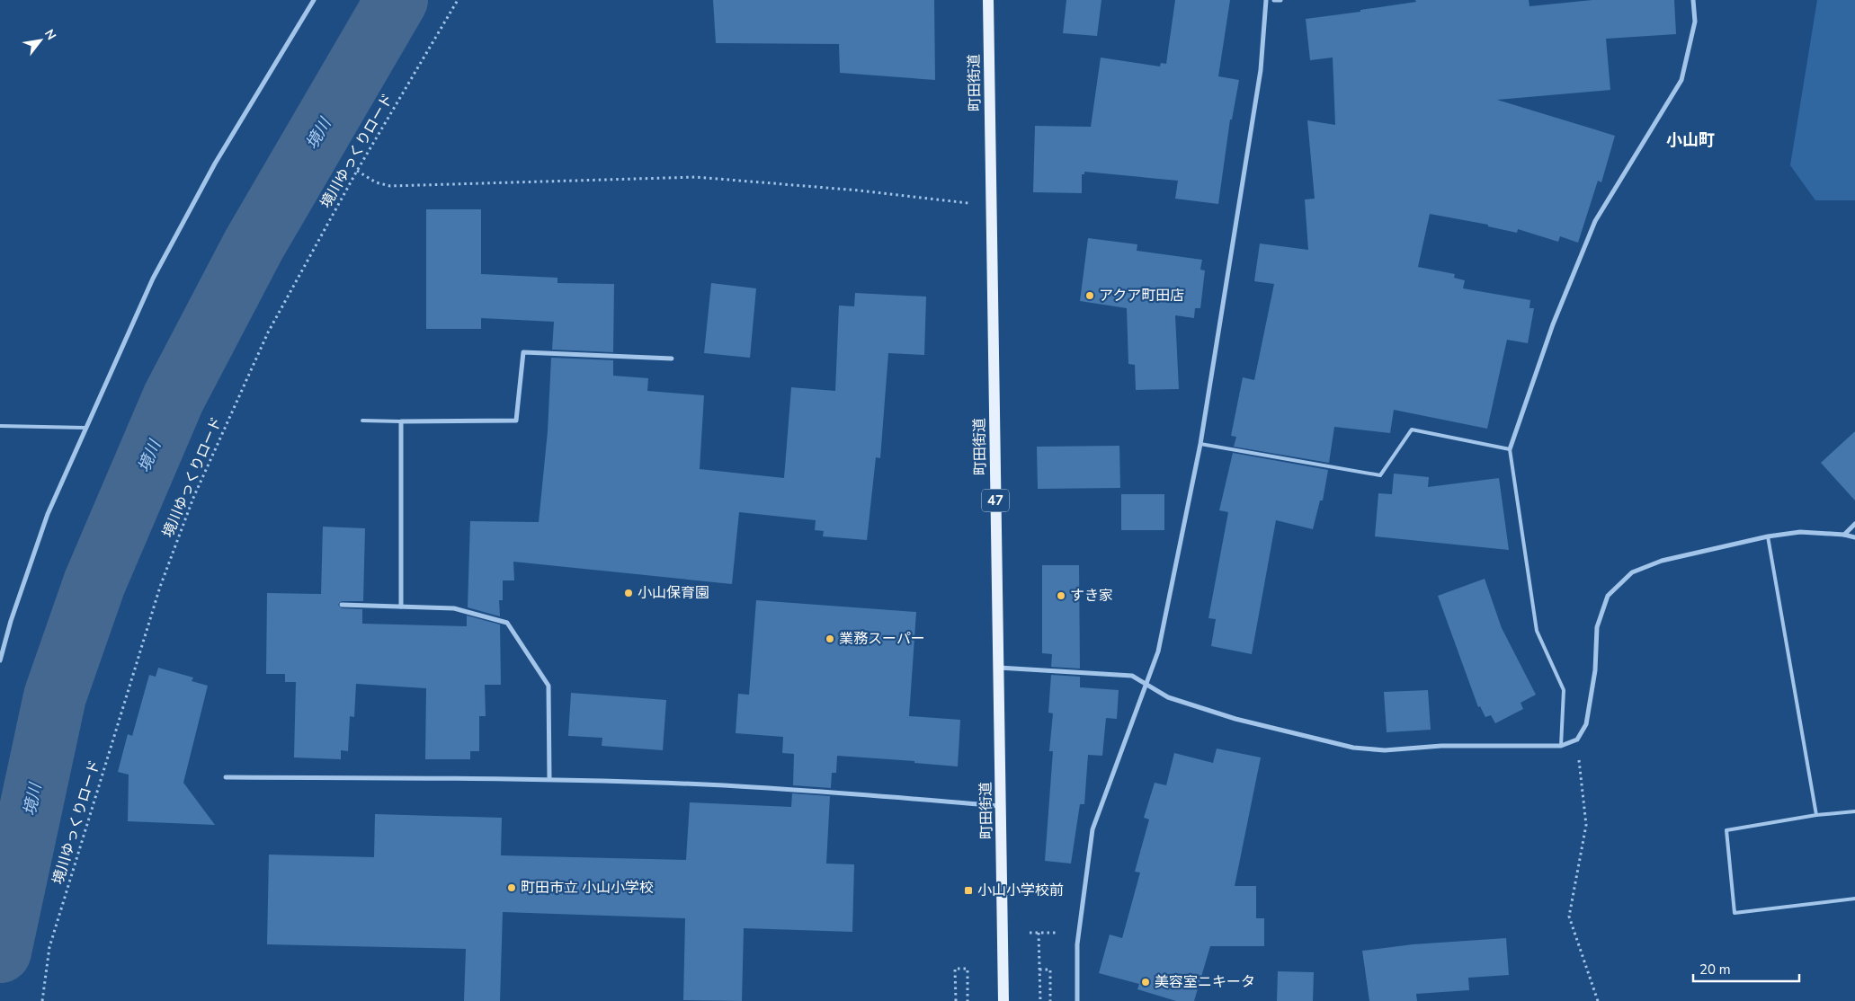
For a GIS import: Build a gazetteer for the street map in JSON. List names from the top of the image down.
{
  "streets": {
    "main road": ["町田街道", "47"],
    "path": ["境川ゆっくりロード"]
  },
  "districts": ["小山町"],
  "water": ["境川"],
  "places": {
    "other": [
      "アクア町田店",
      "小山保育園",
      "すき家",
      "業務スーパー",
      "町田市立 小山小学校",
      "美容室ニキータ"
    ],
    "transit": ["小山小学校前"]
  },
  "scale_bar": "20 m",
  "north": "top right"
}
